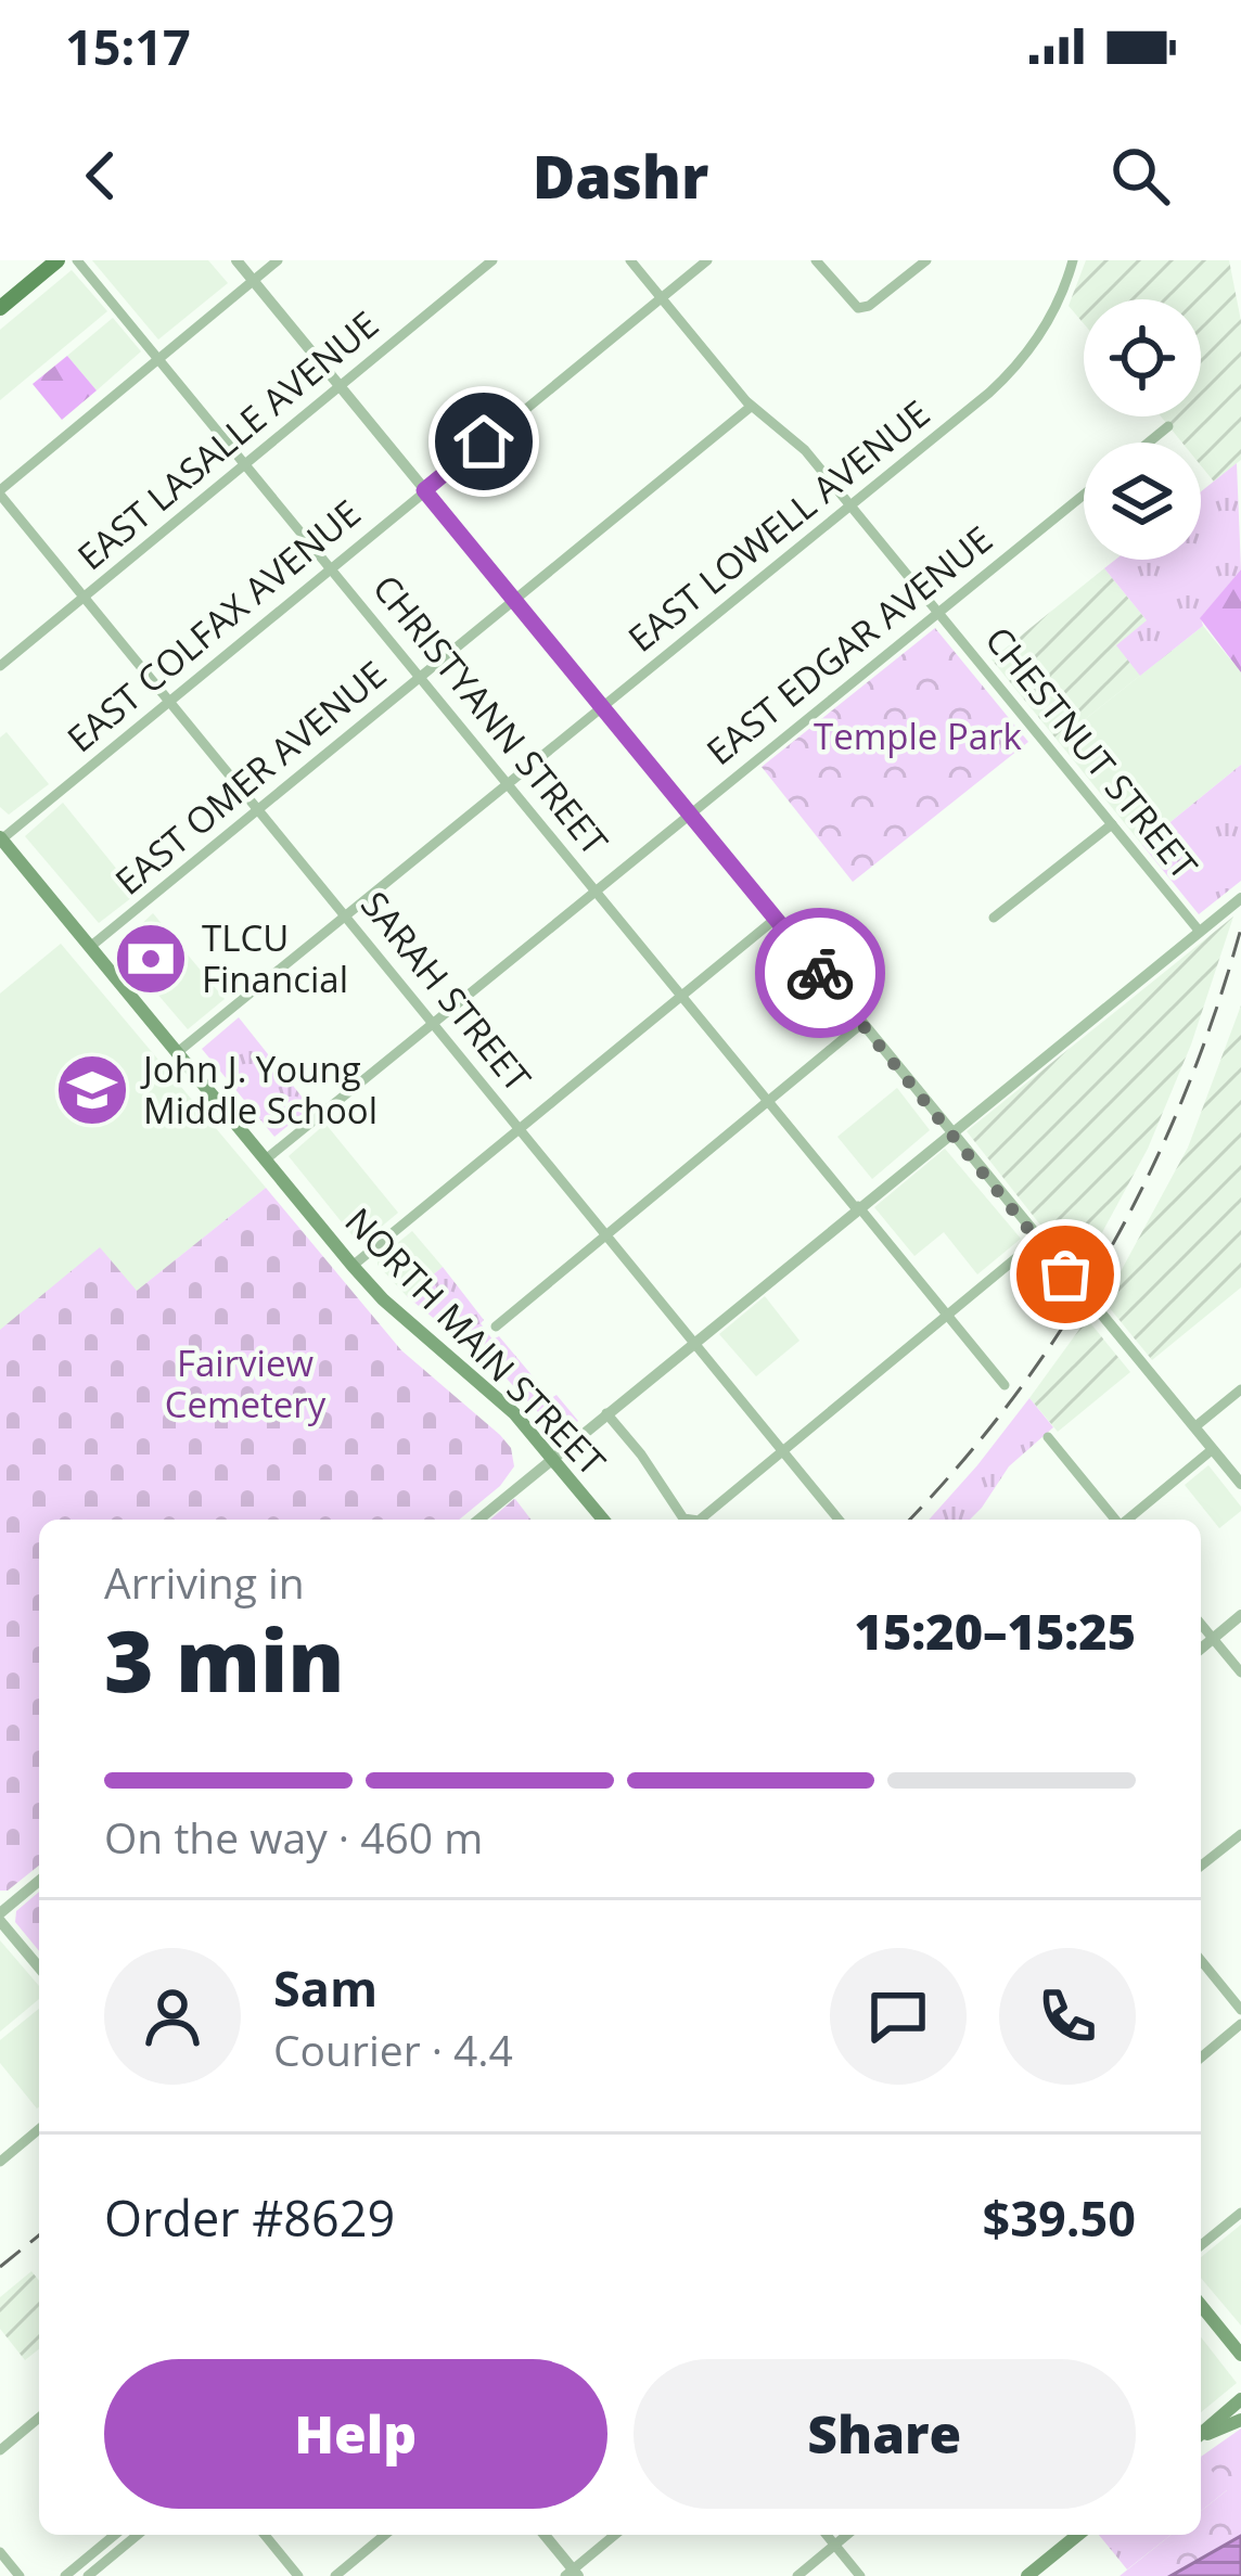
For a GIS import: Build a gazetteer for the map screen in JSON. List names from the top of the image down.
{
  "streets": {
    "main road": ["NORTH MAIN STREET"],
    "street": [
      "EAST LASALLE AVENUE",
      "EAST LOWELL AVENUE",
      "EAST COLFAX AVENUE",
      "EAST EDGAR AVENUE",
      "CHRISTYANN STREET",
      "CHESTNUT STREET",
      "EAST OMER AVENUE",
      "SARAH STREET"
    ]
  },
  "crossings": [
    ["EAST LASALLE AVENUE", "CHRISTYANN STREET"],
    ["EAST LASALLE AVENUE", "SARAH STREET"],
    ["EAST LOWELL AVENUE", "CHRISTYANN STREET"],
    ["EAST LOWELL AVENUE", "CHESTNUT STREET"],
    ["EAST LOWELL AVENUE", "SARAH STREET"],
    ["EAST LOWELL AVENUE", "NORTH MAIN STREET"],
    ["EAST COLFAX AVENUE", "CHRISTYANN STREET"],
    ["EAST COLFAX AVENUE", "CHESTNUT STREET"],
    ["EAST COLFAX AVENUE", "SARAH STREET"],
    ["EAST COLFAX AVENUE", "NORTH MAIN STREET"],
    ["EAST EDGAR AVENUE", "CHRISTYANN STREET"],
    ["EAST EDGAR AVENUE", "CHESTNUT STREET"],
    ["EAST EDGAR AVENUE", "SARAH STREET"],
    ["EAST EDGAR AVENUE", "NORTH MAIN STREET"],
    ["CHRISTYANN STREET", "EAST OMER AVENUE"],
    ["CHESTNUT STREET", "EAST OMER AVENUE"],
    ["EAST OMER AVENUE", "SARAH STREET"],
    ["EAST OMER AVENUE", "NORTH MAIN STREET"]
  ],
  "parks": ["Temple Park", "Fairview Cemetery"],
  "places": {
    "bank": ["TLCU Financial"],
    "school or university": ["John J. Young Middle School"]
  },
  "page": {
    "status": "15:17",
    "header": "Dashr",
    "heading": ["3 min", "Arriving in", "15:20–15:25"],
    "panel": [
      "Sam",
      "Courier · 4.4",
      "Order #8629",
      "$39.50"
    ],
    "bar": "On the way · 460 m",
    "buttons": ["Help", "Share"]
  }
}
